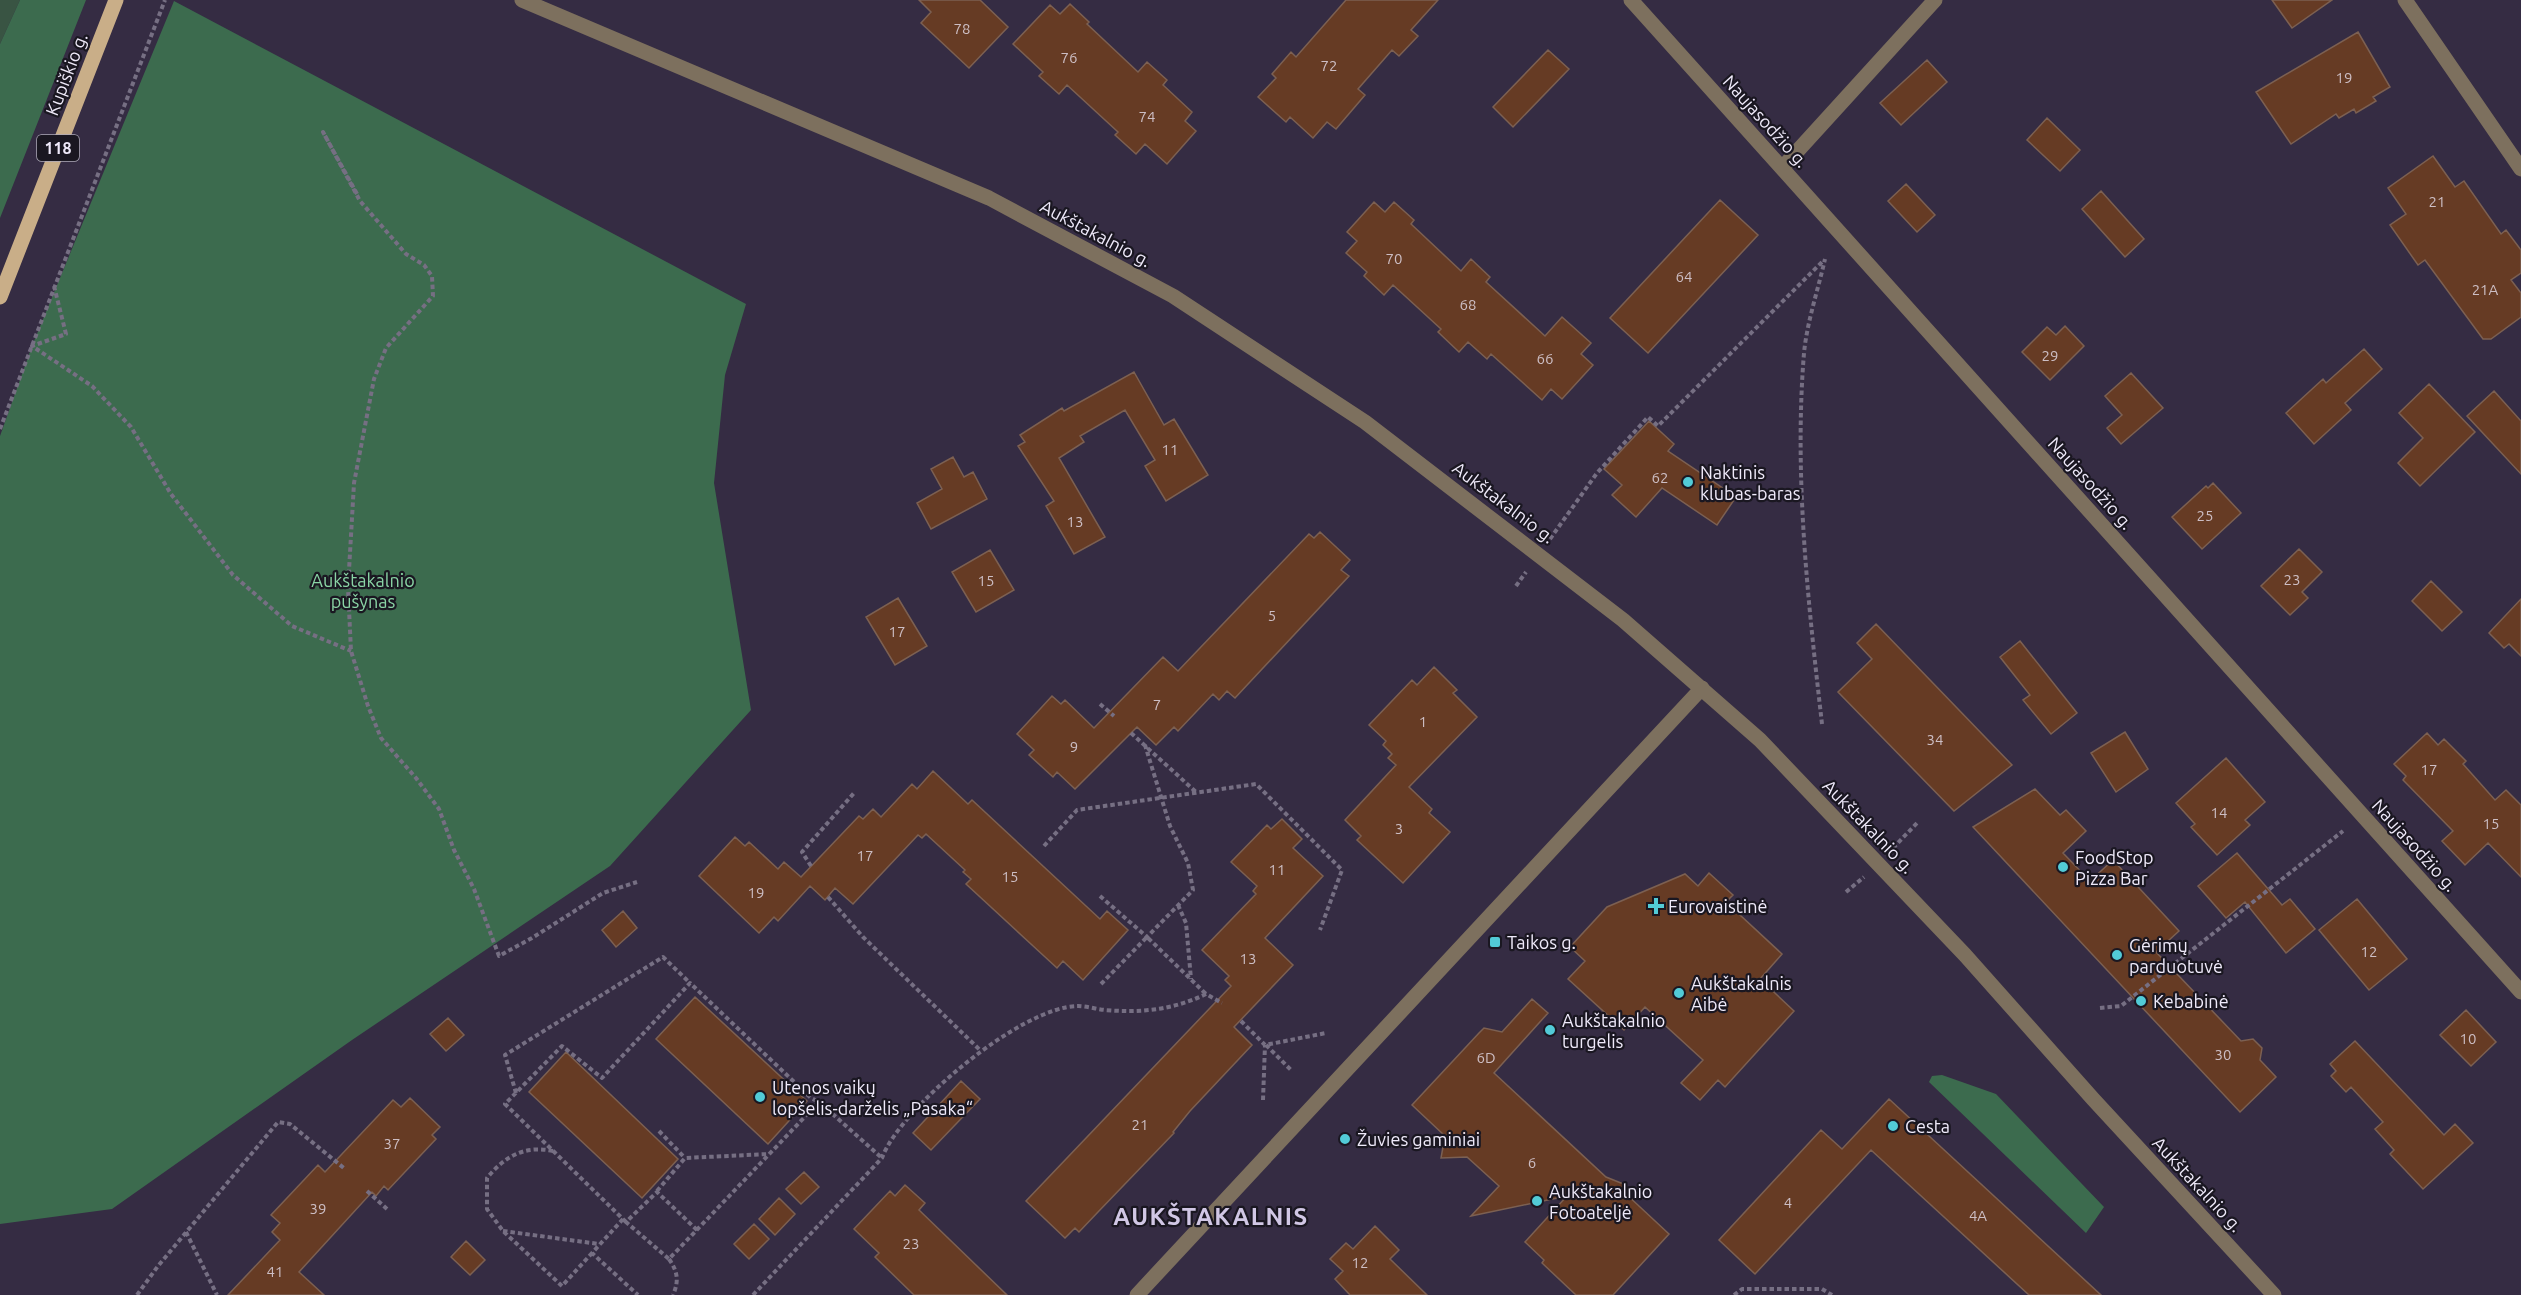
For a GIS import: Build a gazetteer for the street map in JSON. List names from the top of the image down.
{
  "streets": {
    "main road": ["Kupiškio g.", "118"],
    "street": ["Naujasodžio g.", "Aukštakalnio g."]
  },
  "districts": ["AUKŠTAKALNIS"],
  "parks": ["Aukštakalnio pušynas"],
  "places": {
    "other": [
      "Naktinis klubas-baras",
      "FoodStop Pizza Bar",
      "Gėrimų parduotuvė",
      "Aukštakalnis Aibė",
      "Kebabinė",
      "Aukštakalnio turgelis",
      "Utenos vaikų lopšelis-darželis „Pasaka“",
      "Cesta",
      "Žuvies gaminiai",
      "Aukštakalnio Fotoateljė"
    ],
    "health": ["Eurovaistinė"],
    "transit": ["Taikos g."]
  },
  "house_numbers": [
    "78",
    "76",
    "72",
    "19",
    "74",
    "21",
    "70",
    "64",
    "21A",
    "68",
    "29",
    "66",
    "11",
    "62",
    "25",
    "13",
    "23",
    "15",
    "5",
    "17",
    "7",
    "1",
    "34",
    "9",
    "17",
    "14",
    "15",
    "3",
    "17",
    "11",
    "15",
    "19",
    "12",
    "13",
    "10",
    "30",
    "6D",
    "21",
    "37",
    "6",
    "4",
    "39",
    "4A",
    "23",
    "12",
    "41"
  ]
}
